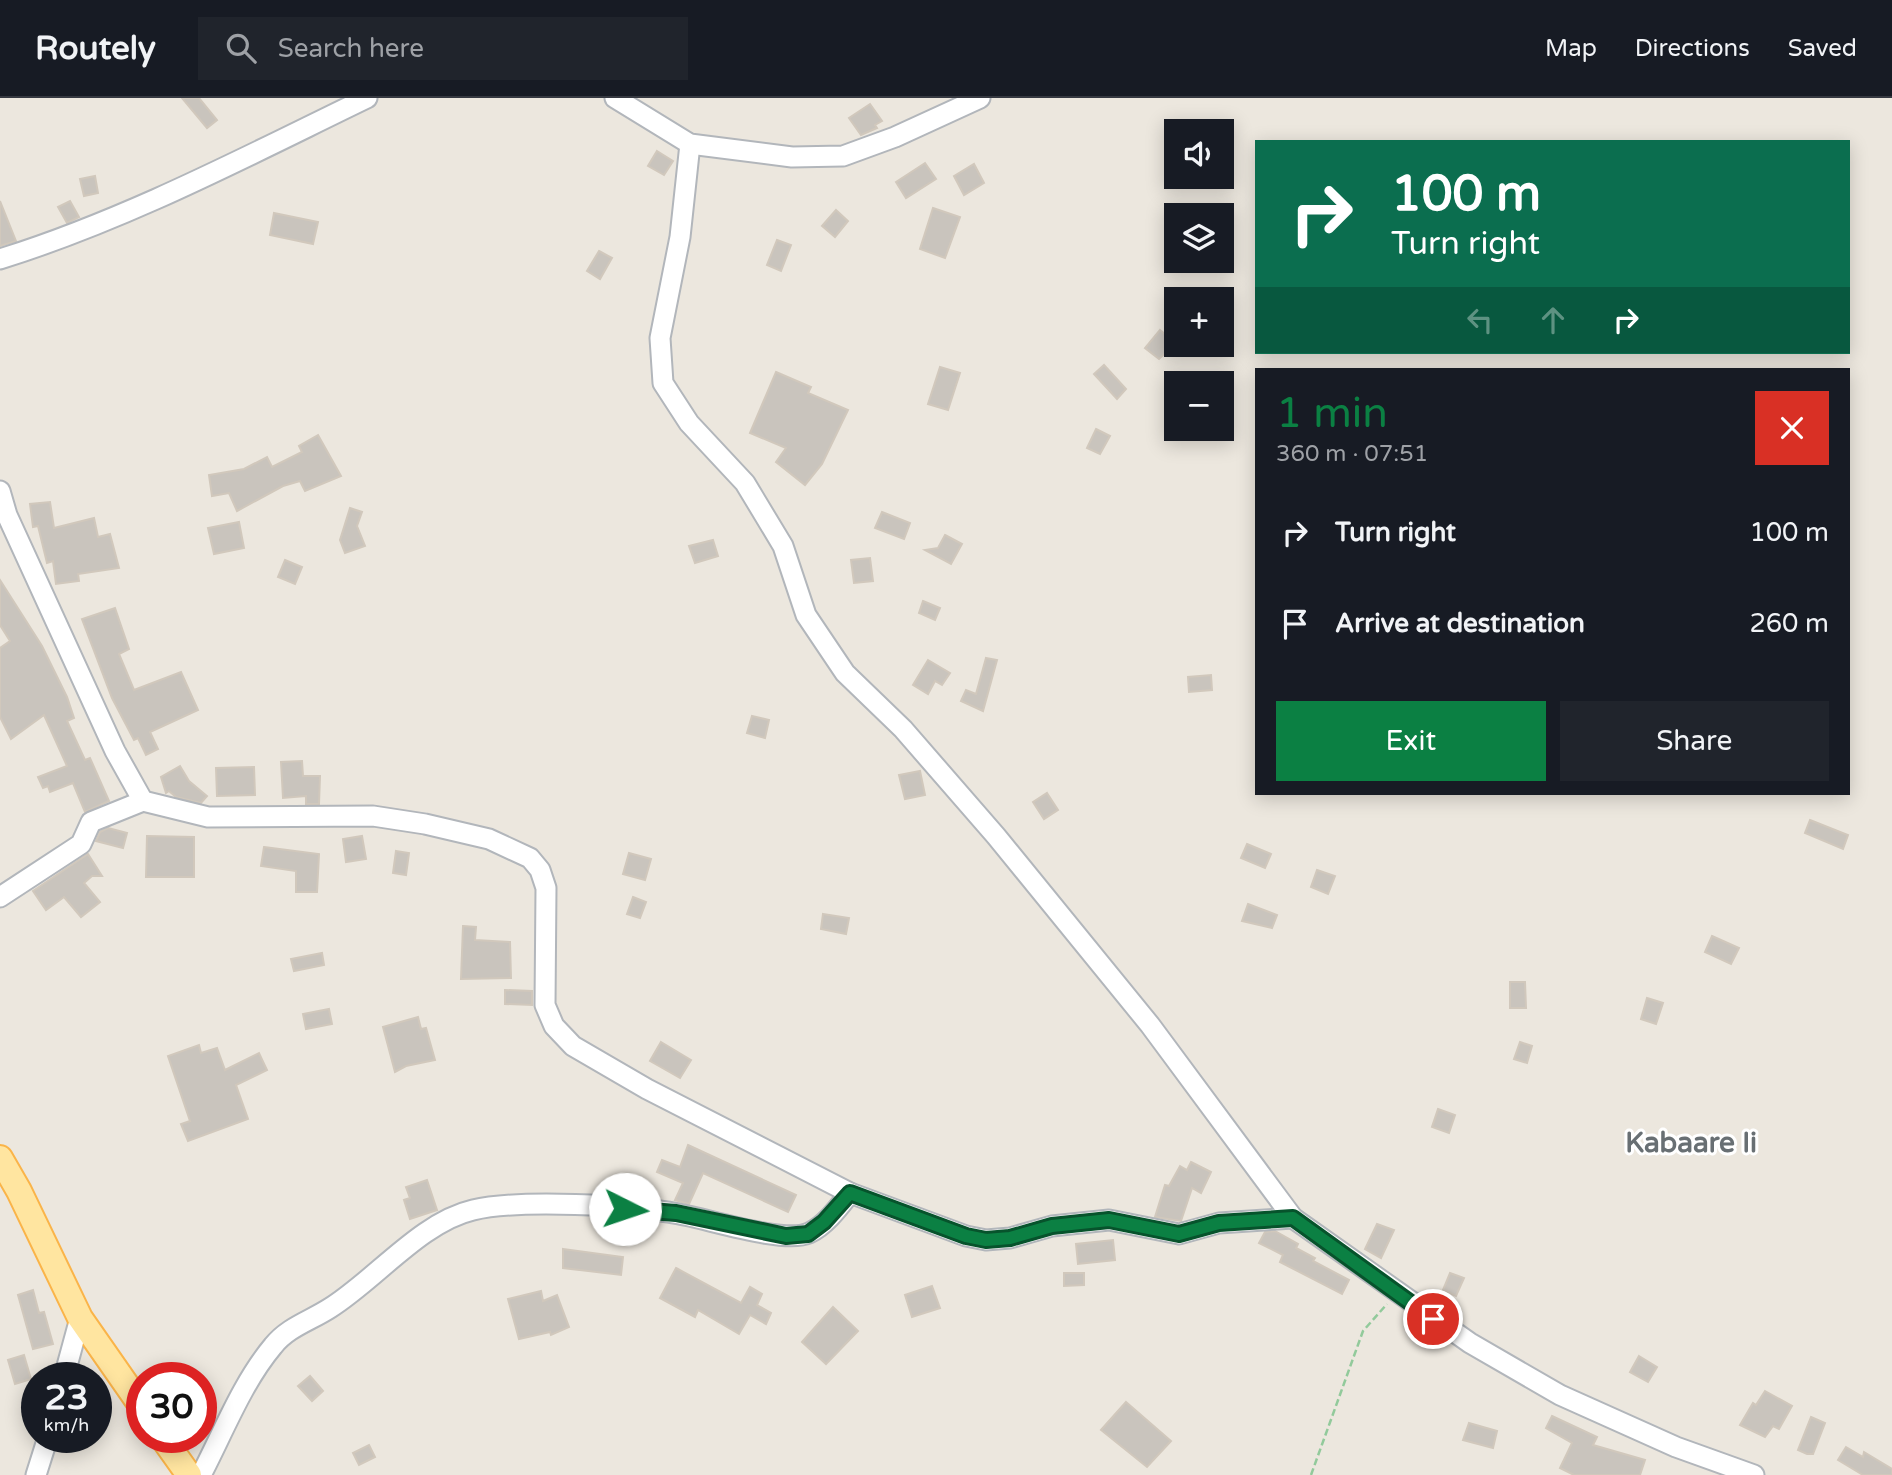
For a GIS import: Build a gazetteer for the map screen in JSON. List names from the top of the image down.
{
  "districts": ["Kabaare Ii"],
  "page": {
    "header": "Routely",
    "search": "Search here",
    "nav": ["Map", "Directions", "Saved"],
    "map_buttons": ["+", "−"],
    "turn": ["100 m", "Turn right"],
    "heading": ["1 min", "360 m · 07:51"],
    "list": [
      {
        "name": "Turn right",
        "value": "100 m"
      },
      {
        "name": "Arrive at destination",
        "value": "260 m"
      }
    ],
    "buttons": ["Exit", "Share"],
    "speed": "23 km/h",
    "limit": "30"
  }
}
